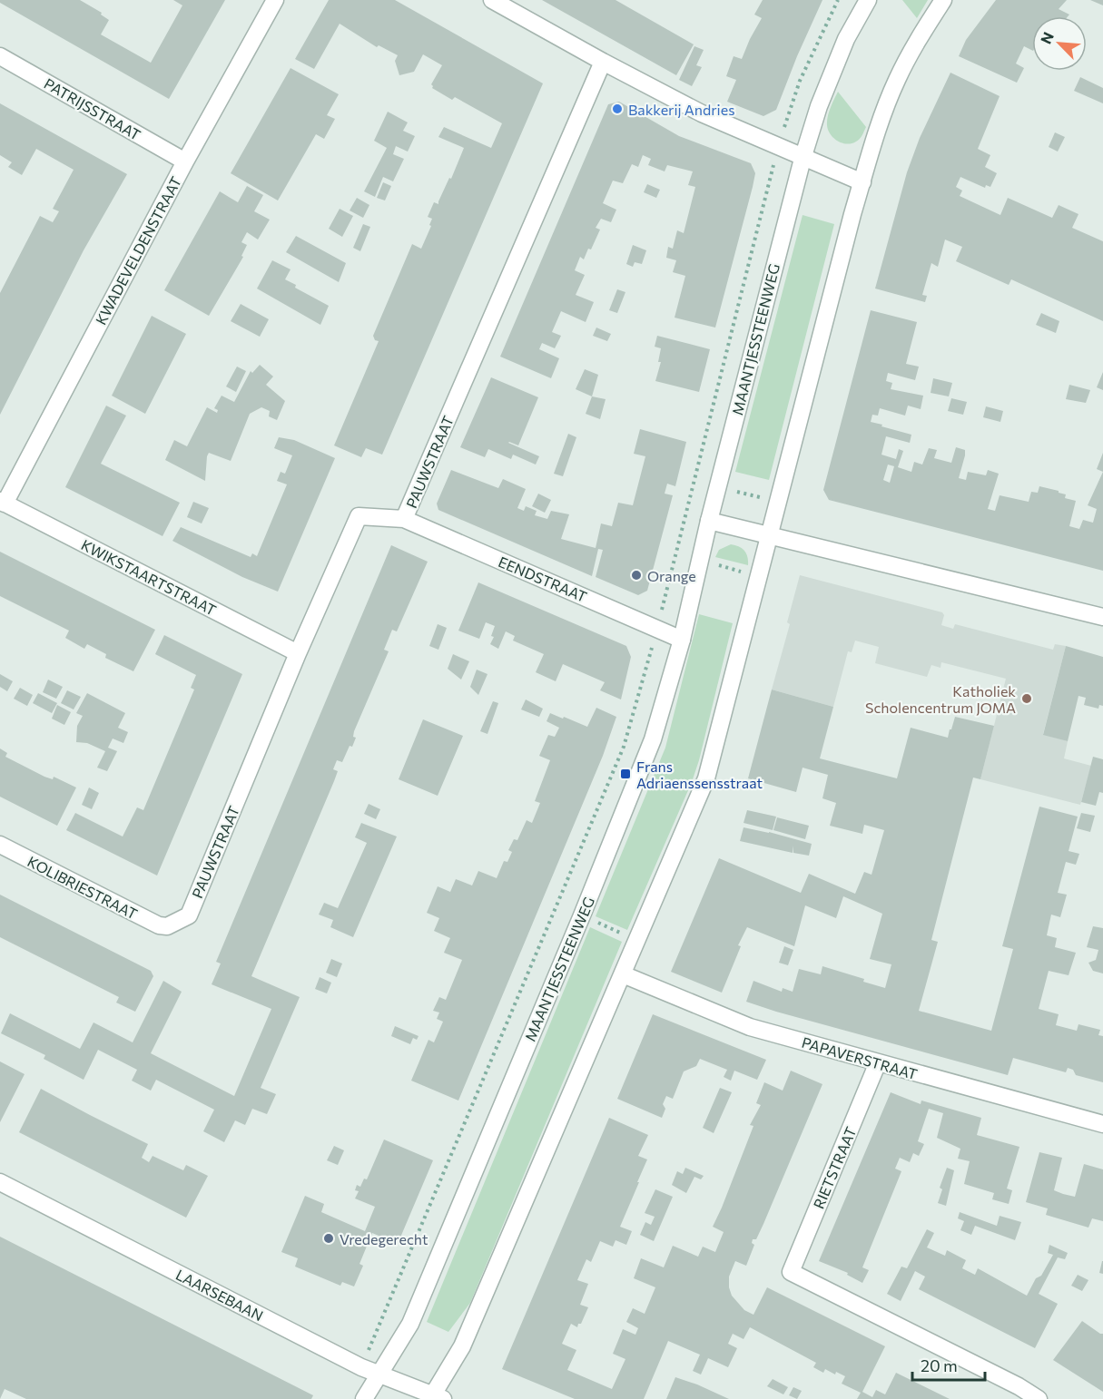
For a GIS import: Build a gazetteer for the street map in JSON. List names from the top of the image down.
{
  "streets": {
    "street": [
      "PATRIJSSTRAAT",
      "KWADEVELDENSTRAAT",
      "MAANTJESSTEENWEG",
      "PAUWSTRAAT",
      "KWIKSTAARTSTRAAT",
      "EENDSTRAAT",
      "KOLIBRIESTRAAT",
      "PAPAVERSTRAAT",
      "RIETSTRAAT",
      "LAARSEBAAN"
    ]
  },
  "crossings": [
    ["PATRIJSSTRAAT", "KWADEVELDENSTRAAT"],
    ["KWADEVELDENSTRAAT", "KWIKSTAARTSTRAAT"],
    ["MAANTJESSTEENWEG", "EENDSTRAAT"],
    ["MAANTJESSTEENWEG", "LAARSEBAAN"],
    ["PAUWSTRAAT", "KWIKSTAARTSTRAAT"],
    ["PAUWSTRAAT", "EENDSTRAAT"],
    ["PAUWSTRAAT", "KOLIBRIESTRAAT"],
    ["PAPAVERSTRAAT", "RIETSTRAAT"]
  ],
  "places": {
    "other": [
      "Bakkerij Andries",
      "Orange",
      "Katholiek Scholencentrum JOMA",
      "Vredegerecht"
    ],
    "transit": ["Frans Adriaenssensstraat"]
  },
  "scale_bar": "20 m",
  "north": "top left"
}
